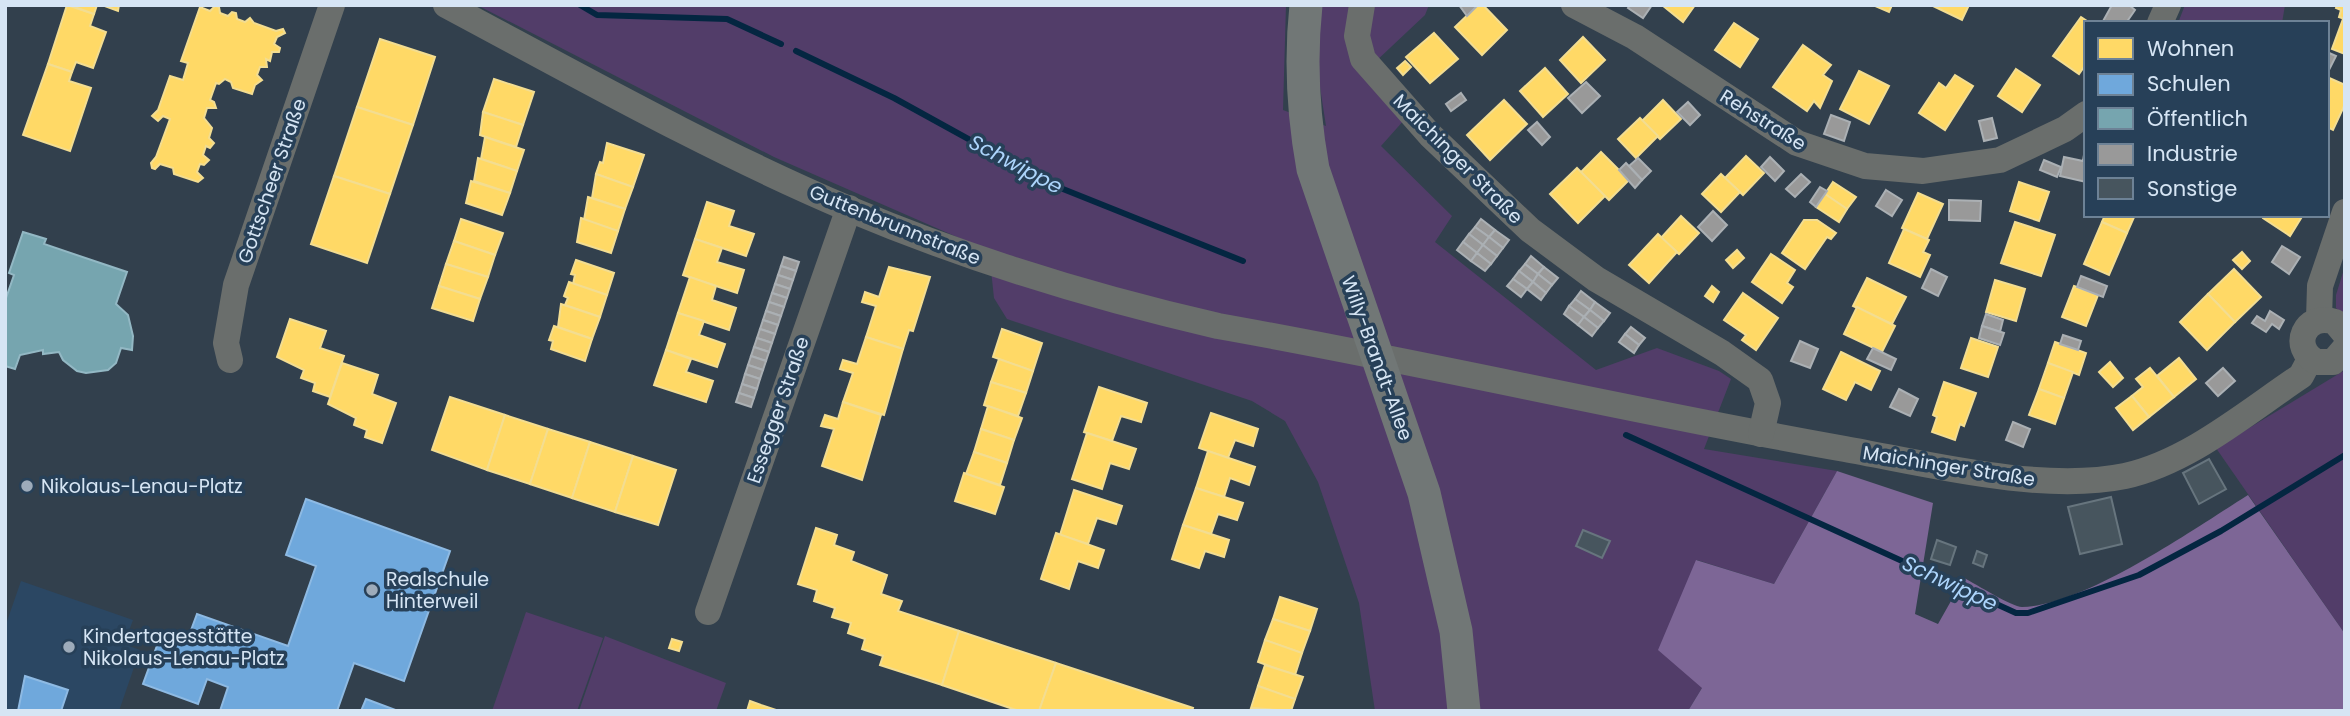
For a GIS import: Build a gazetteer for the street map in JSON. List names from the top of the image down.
{
  "streets": {
    "main road": ["Willy-Brandt-Allee"],
    "street": [
      "Rehstraße",
      "Maichinger Straße",
      "Gottscheer Straße",
      "Guttenbrunnstraße",
      "Essegger Straße"
    ]
  },
  "crossings": [
    ["Maichinger Straße", "Guttenbrunnstraße"],
    ["Maichinger Straße", "Willy-Brandt-Allee"],
    ["Guttenbrunnstraße", "Willy-Brandt-Allee"],
    ["Guttenbrunnstraße", "Essegger Straße"]
  ],
  "water": ["Schwippe"],
  "places": ["Nikolaus-Lenau-Platz", "Realschule Hinterweil", "Kindertagesstätte Nikolaus-Lenau-Platz"],
  "legend": [
    "Wohnen",
    "Schulen",
    "Öffentlich",
    "Industrie",
    "Sonstige"
  ]
}
